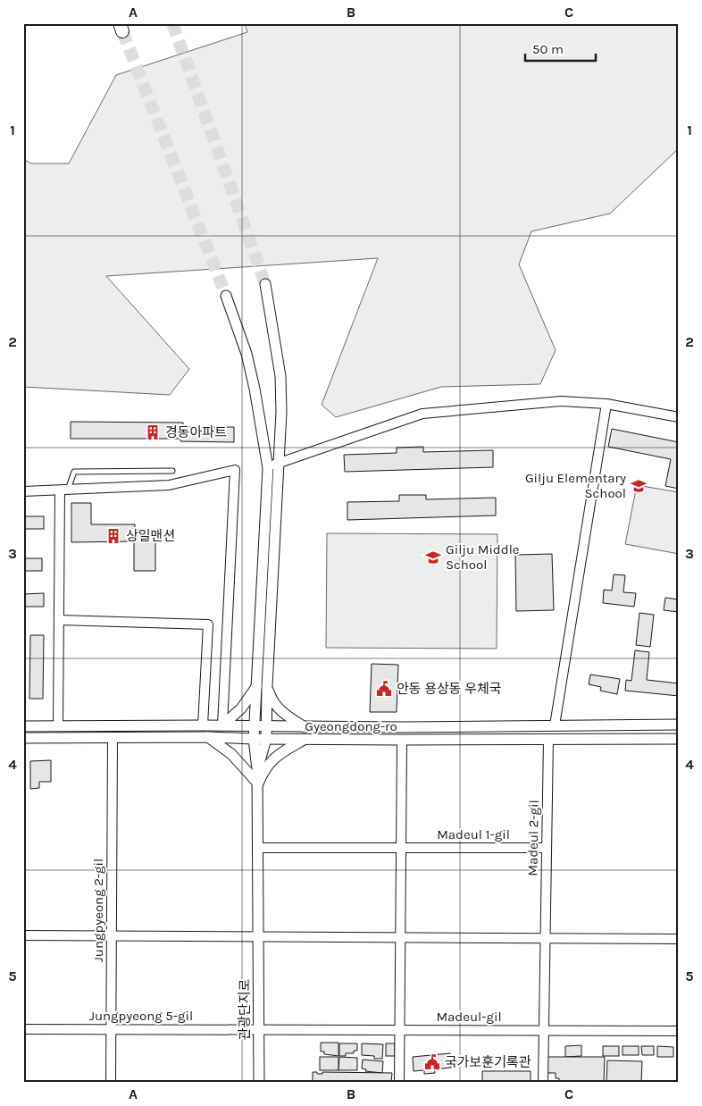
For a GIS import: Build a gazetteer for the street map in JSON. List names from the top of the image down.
{
  "streets": {
    "street": [
      "Gyeongdong-ro",
      "Madeul 1-gil",
      "Madeul 2-gil",
      "Jungpyeong 2-gil",
      "관광단지로",
      "Jungpyeong 5-gil",
      "Madeul-gil"
    ]
  },
  "crossings": [
    ["Gyeongdong-ro", "Madeul 2-gil"],
    ["Gyeongdong-ro", "Jungpyeong 2-gil"],
    ["Gyeongdong-ro", "관광단지로"],
    ["Madeul 1-gil", "Madeul 2-gil"],
    ["Madeul 1-gil", "관광단지로"],
    ["Madeul 2-gil", "Madeul-gil"],
    ["Jungpyeong 2-gil", "Jungpyeong 5-gil"],
    ["관광단지로", "Jungpyeong 5-gil"],
    ["관광단지로", "Madeul-gil"],
    ["Jungpyeong 5-gil", "Madeul-gil"]
  ],
  "places": {
    "building": ["경동아파트", "상일맨션"],
    "school or university": ["Gilju Elementary School", "Gilju Middle School"],
    "public building": ["안동 용상동 우체국", "국가보훈기록관"]
  },
  "scale_bar": "50 m",
  "grid": {
    "columns": ["A", "B", "C"],
    "rows": [
      "1",
      "2",
      "3",
      "4",
      "5"
    ]
  }
}
